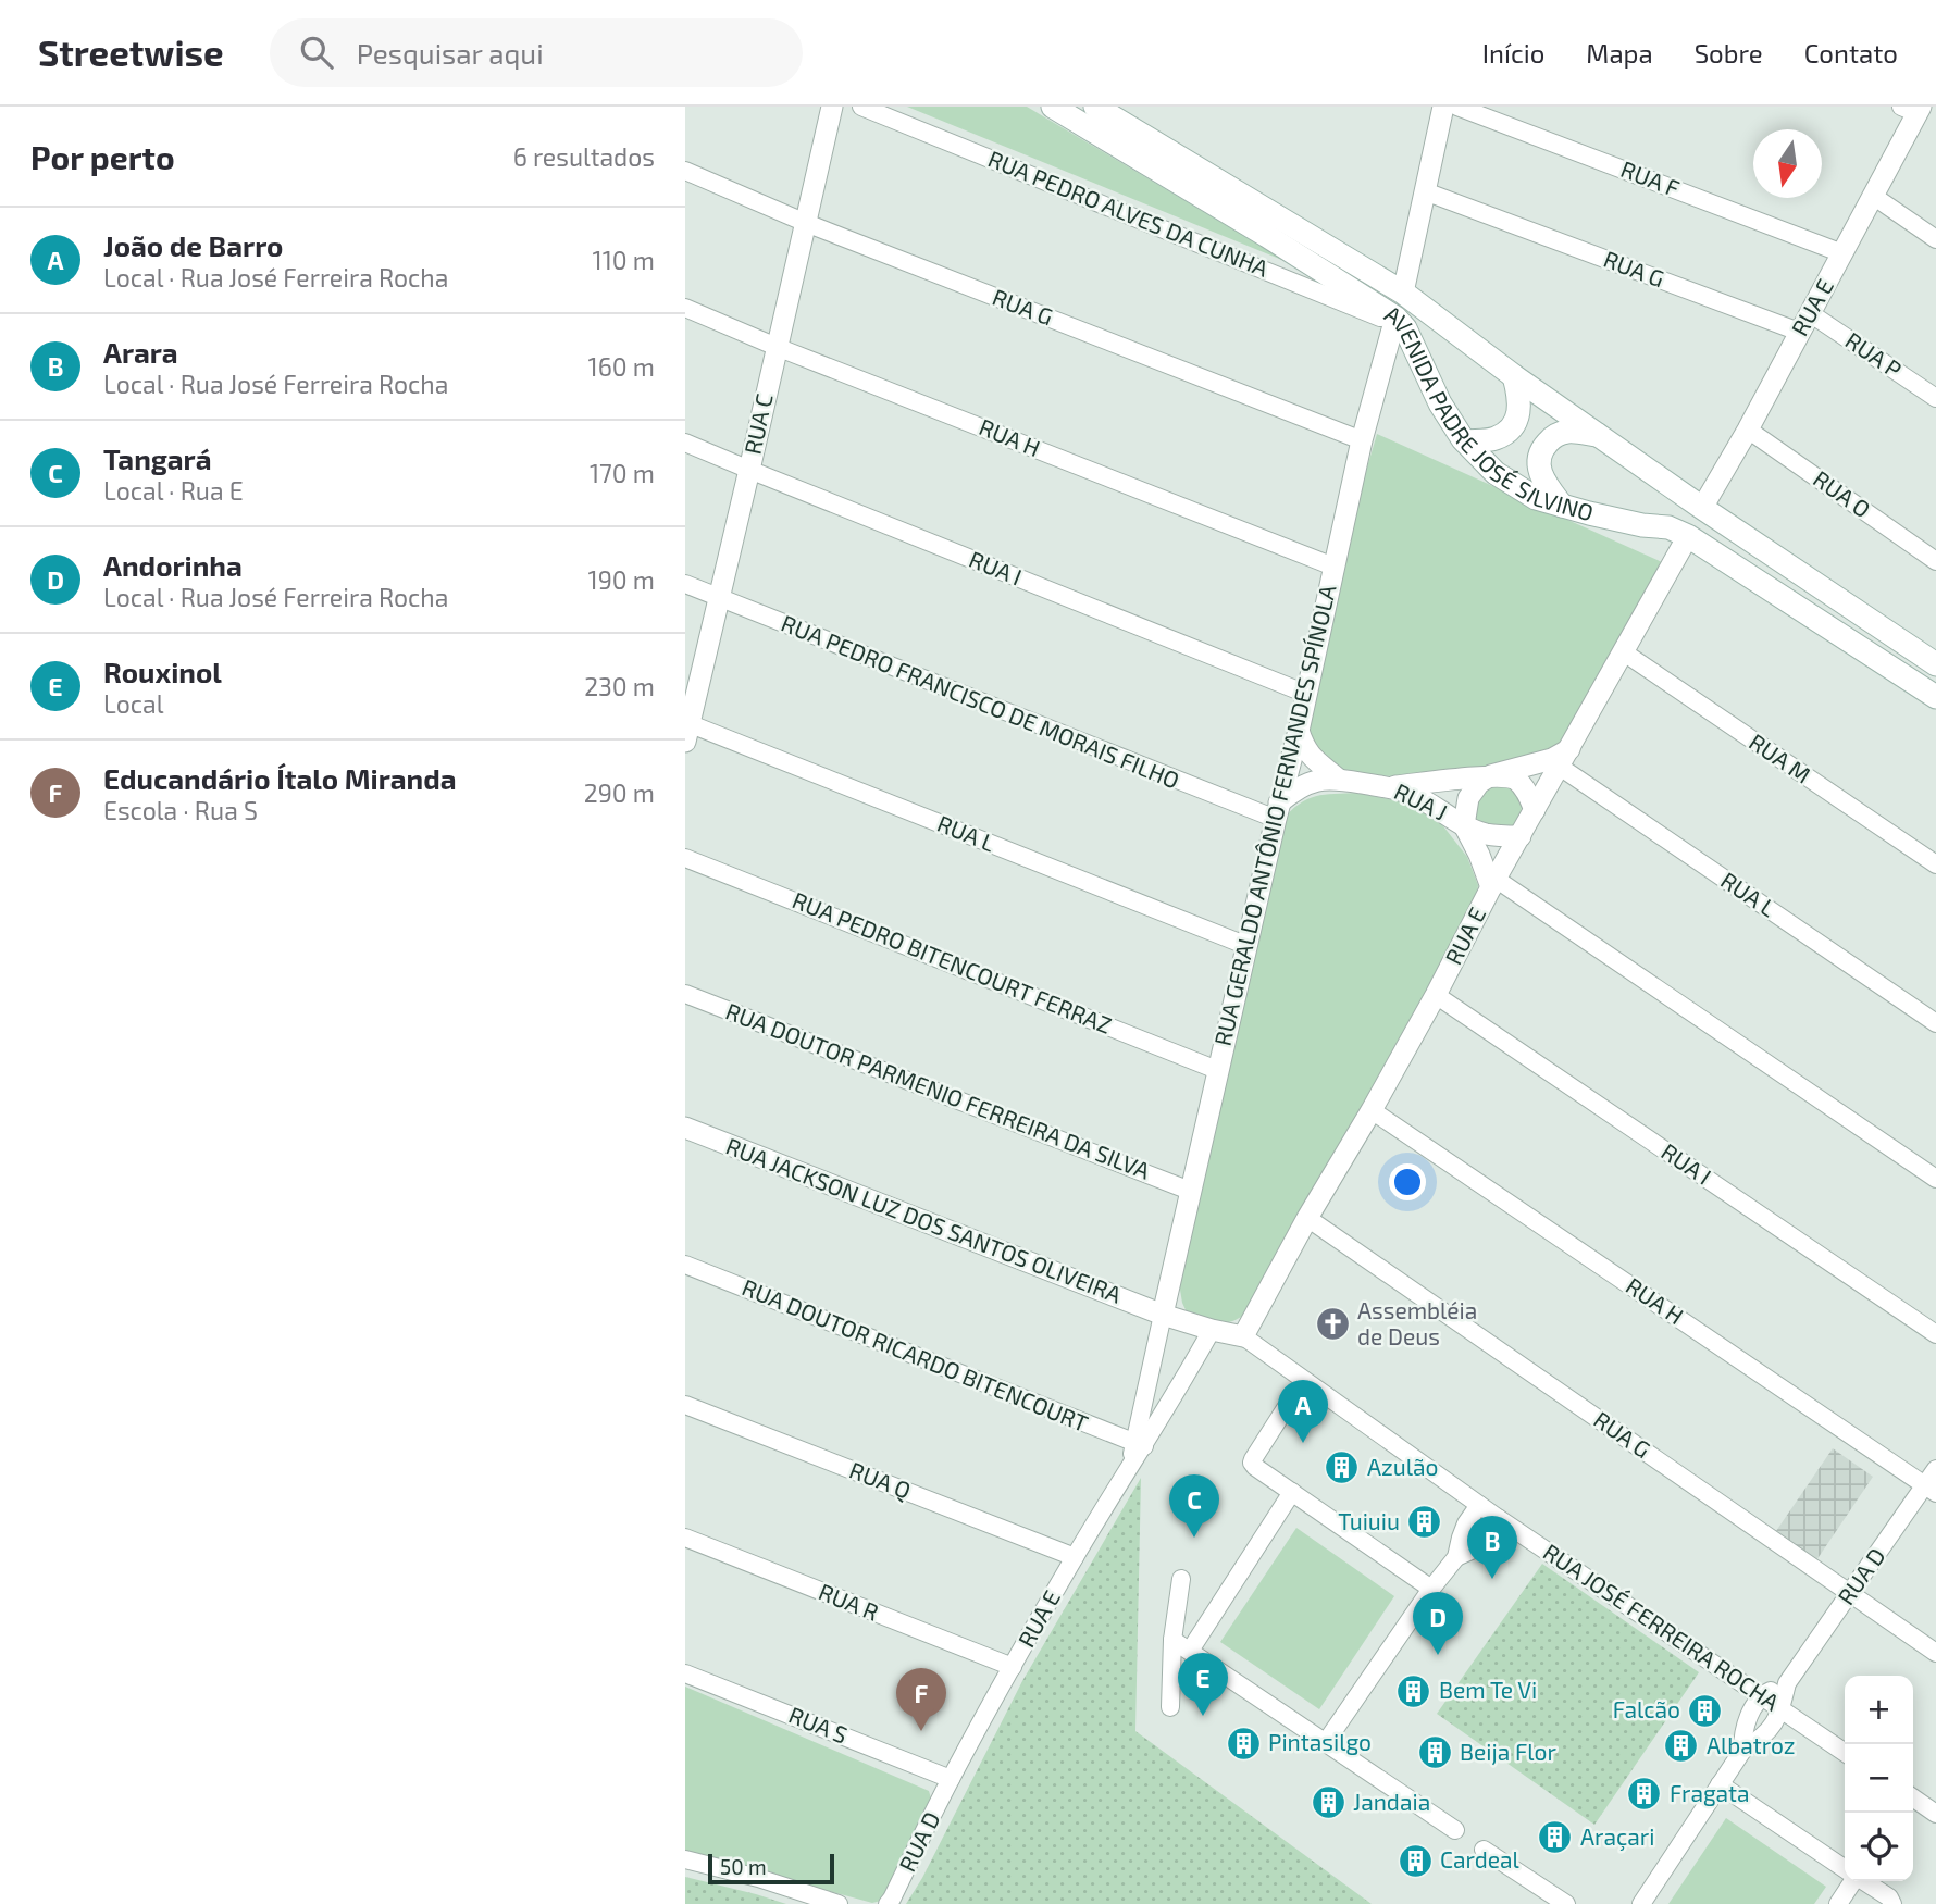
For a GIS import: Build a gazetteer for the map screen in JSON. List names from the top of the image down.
{
  "streets": {
    "main road": ["AVENIDA PADRE JOSÉ SILVINO"],
    "street": [
      "RUA F",
      "RUA PEDRO ALVES DA CUNHA",
      "RUA G",
      "RUA E",
      "RUA P",
      "RUA C",
      "RUA H",
      "RUA O",
      "RUA I",
      "RUA PEDRO FRANCISCO DE MORAIS FILHO",
      "RUA M",
      "RUA J",
      "RUA GERALDO ANTÔNIO FERNANDES SPÍNOLA",
      "RUA L",
      "RUA PEDRO BITENCOURT FERRAZ",
      "RUA DOUTOR PARMENIO FERREIRA DA SILVA",
      "RUA JACKSON LUZ DOS SANTOS OLIVEIRA",
      "RUA DOUTOR RICARDO BITENCOURT",
      "RUA Q",
      "RUA D",
      "RUA R",
      "RUA JOSÉ FERREIRA ROCHA",
      "RUA S"
    ]
  },
  "crossings": [
    ["RUA F", "RUA E"],
    ["RUA PEDRO ALVES DA CUNHA", "AVENIDA PADRE JOSÉ SILVINO"],
    ["RUA PEDRO ALVES DA CUNHA", "RUA GERALDO ANTÔNIO FERNANDES SPÍNOLA"],
    ["RUA G", "RUA E"],
    ["RUA G", "RUA P"],
    ["RUA G", "RUA C"],
    ["RUA G", "RUA GERALDO ANTÔNIO FERNANDES SPÍNOLA"],
    ["RUA G", "RUA D"],
    ["RUA E", "RUA P"],
    ["RUA E", "AVENIDA PADRE JOSÉ SILVINO"],
    ["RUA E", "RUA H"],
    ["RUA E", "RUA O"],
    ["RUA E", "RUA I"],
    ["RUA E", "RUA M"],
    ["RUA E", "RUA J"],
    ["RUA E", "RUA L"],
    ["RUA E", "RUA DOUTOR RICARDO BITENCOURT"],
    ["RUA E", "RUA Q"],
    ["RUA E", "RUA D"],
    ["RUA E", "RUA R"],
    ["RUA E", "RUA JOSÉ FERREIRA ROCHA"],
    ["RUA E", "RUA S"],
    ["AVENIDA PADRE JOSÉ SILVINO", "RUA GERALDO ANTÔNIO FERNANDES SPÍNOLA"],
    ["RUA C", "RUA H"],
    ["RUA C", "RUA I"],
    ["RUA C", "RUA PEDRO FRANCISCO DE MORAIS FILHO"],
    ["RUA C", "RUA L"],
    ["RUA H", "RUA GERALDO ANTÔNIO FERNANDES SPÍNOLA"],
    ["RUA H", "RUA D"],
    ["RUA I", "RUA GERALDO ANTÔNIO FERNANDES SPÍNOLA"],
    ["RUA PEDRO FRANCISCO DE MORAIS FILHO", "RUA J"],
    ["RUA PEDRO FRANCISCO DE MORAIS FILHO", "RUA GERALDO ANTÔNIO FERNANDES SPÍNOLA"],
    ["RUA J", "RUA GERALDO ANTÔNIO FERNANDES SPÍNOLA"],
    ["RUA GERALDO ANTÔNIO FERNANDES SPÍNOLA", "RUA L"],
    ["RUA GERALDO ANTÔNIO FERNANDES SPÍNOLA", "RUA PEDRO BITENCOURT FERRAZ"],
    ["RUA GERALDO ANTÔNIO FERNANDES SPÍNOLA", "RUA DOUTOR PARMENIO FERREIRA DA SILVA"],
    ["RUA GERALDO ANTÔNIO FERNANDES SPÍNOLA", "RUA JACKSON LUZ DOS SANTOS OLIVEIRA"],
    ["RUA GERALDO ANTÔNIO FERNANDES SPÍNOLA", "RUA JOSÉ FERREIRA ROCHA"],
    ["RUA JACKSON LUZ DOS SANTOS OLIVEIRA", "RUA JOSÉ FERREIRA ROCHA"],
    ["RUA D", "RUA JOSÉ FERREIRA ROCHA"],
    ["RUA D", "RUA S"]
  ],
  "places": {
    "church": ["Assembléia de Deus"],
    "building": [
      "Azulão",
      "Tuiuiu",
      "Bem Te Vi",
      "Falcão",
      "Pintasilgo",
      "Albatroz",
      "Beija Flor",
      "Fragata",
      "Jandaia",
      "Araçari",
      "Cardeal"
    ]
  },
  "scale_bar": "50 m",
  "north": "bottom",
  "page": {
    "header": "Streetwise",
    "search": "Pesquisar aqui",
    "nav": [
      "Início",
      "Mapa",
      "Sobre",
      "Contato"
    ],
    "heading": ["Por perto", "6 resultados"],
    "list": [
      {
        "mark": "A",
        "name": "João de Barro",
        "note": "Local · Rua José Ferreira Rocha",
        "value": "110 m"
      },
      {
        "mark": "B",
        "name": "Arara",
        "note": "Local · Rua José Ferreira Rocha",
        "value": "160 m"
      },
      {
        "mark": "C",
        "name": "Tangará",
        "note": "Local · Rua E",
        "value": "170 m"
      },
      {
        "mark": "D",
        "name": "Andorinha",
        "note": "Local · Rua José Ferreira Rocha",
        "value": "190 m"
      },
      {
        "mark": "E",
        "name": "Rouxinol",
        "note": "Local",
        "value": "230 m"
      },
      {
        "mark": "F",
        "name": "Educandário Ítalo Miranda",
        "note": "Escola · Rua S",
        "value": "290 m"
      }
    ],
    "pins": [
      "A",
      "C",
      "B",
      "D",
      "E",
      "F"
    ],
    "map_buttons": ["+", "−"],
    "scale": "50 m"
  }
}
